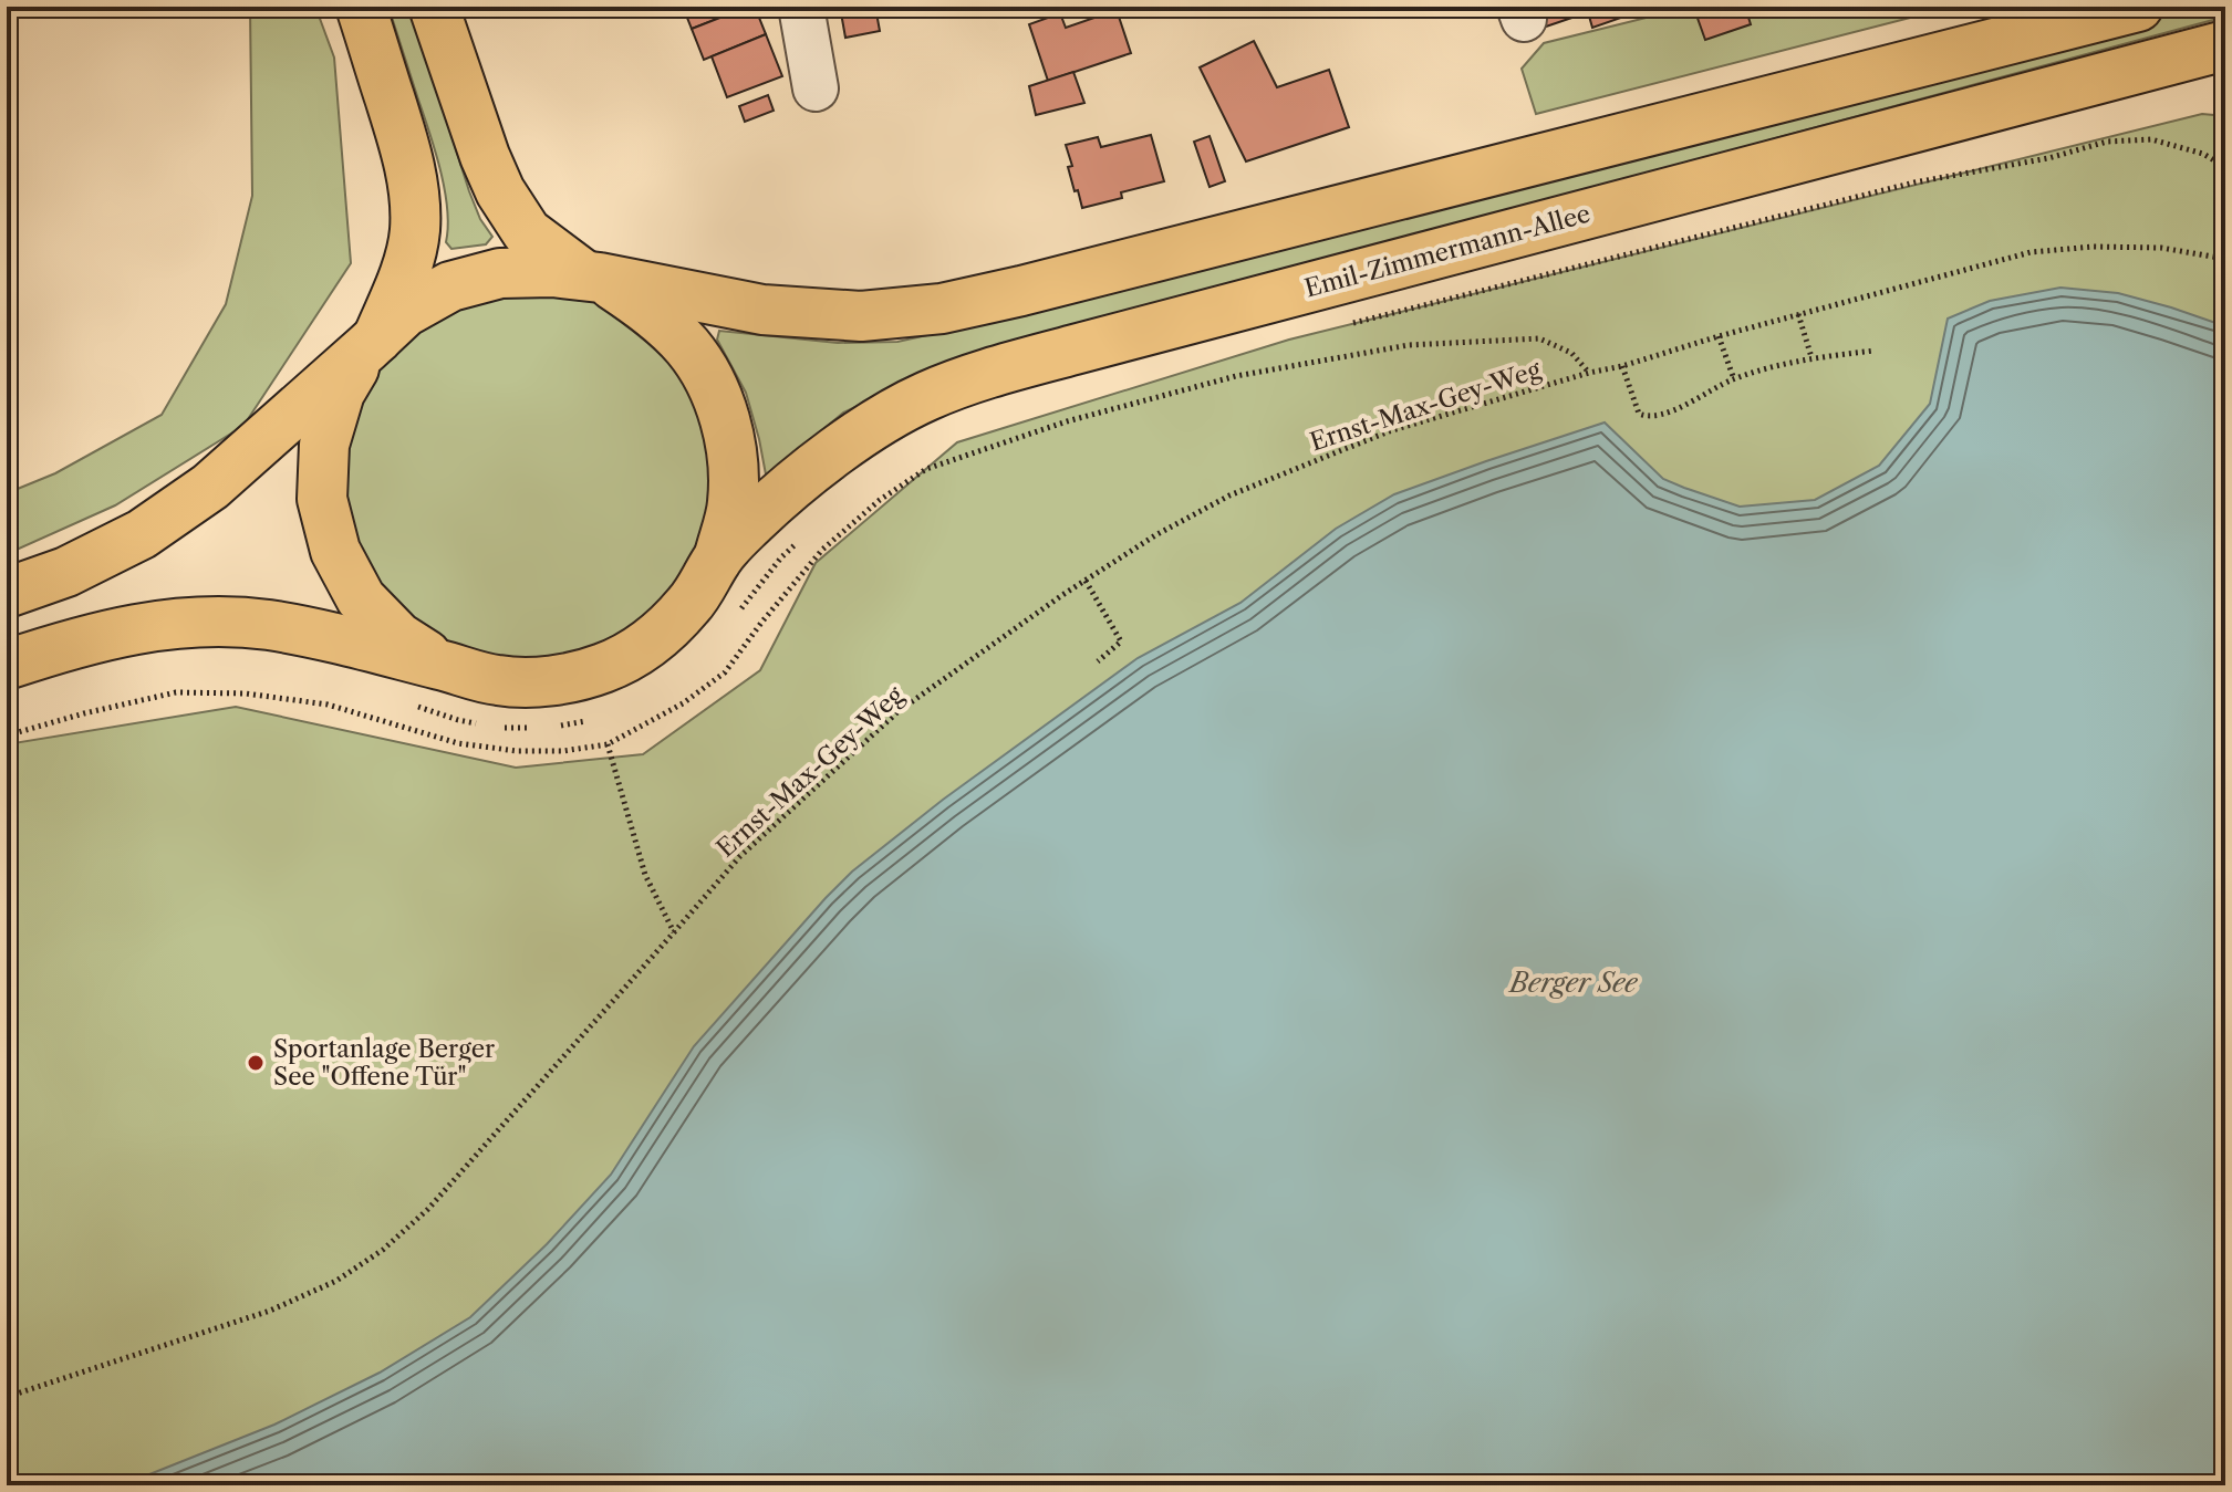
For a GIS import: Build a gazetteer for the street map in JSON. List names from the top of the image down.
{
  "streets": {
    "main road": ["Emil-Zimmermann-Allee"],
    "path": ["Ernst-Max-Gey-Weg"]
  },
  "water": ["Berger See"],
  "places": ["Sportanlage Berger See \"Offene Tür\""]
}
